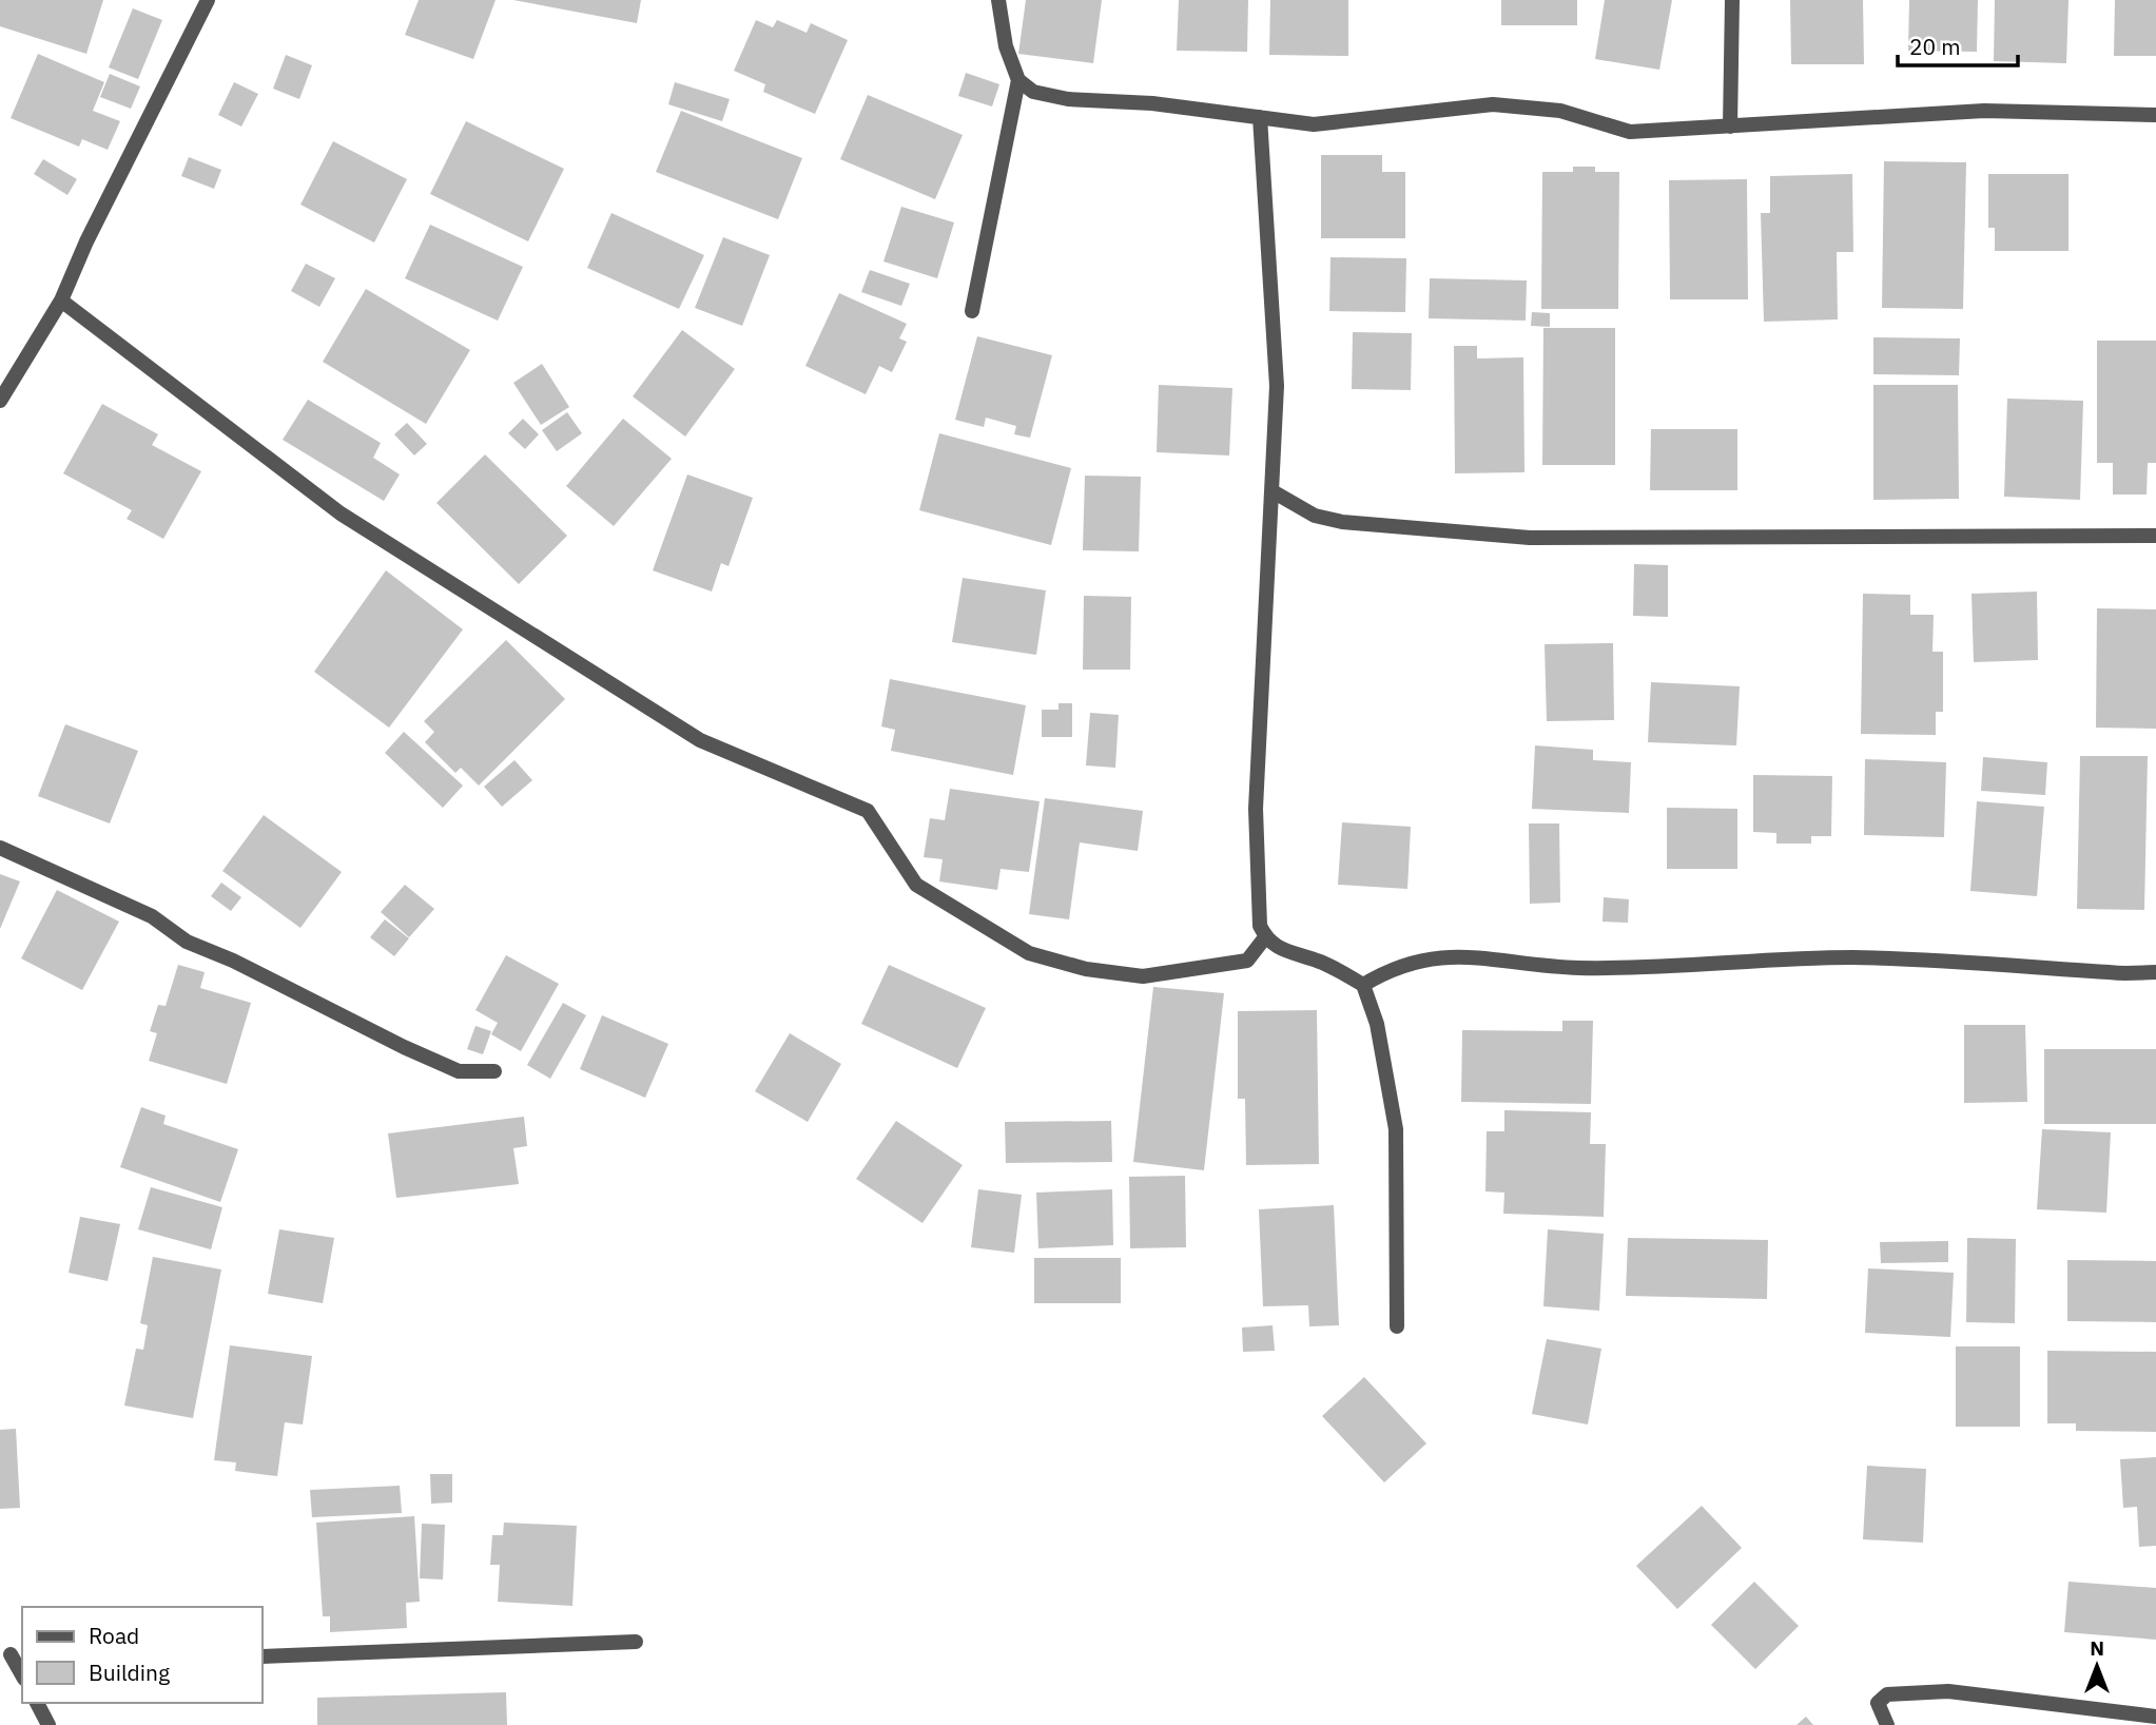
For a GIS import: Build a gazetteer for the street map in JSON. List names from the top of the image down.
{
  "legend": ["Road", "Building"],
  "scale_bar": "20 m",
  "north": "top"
}
